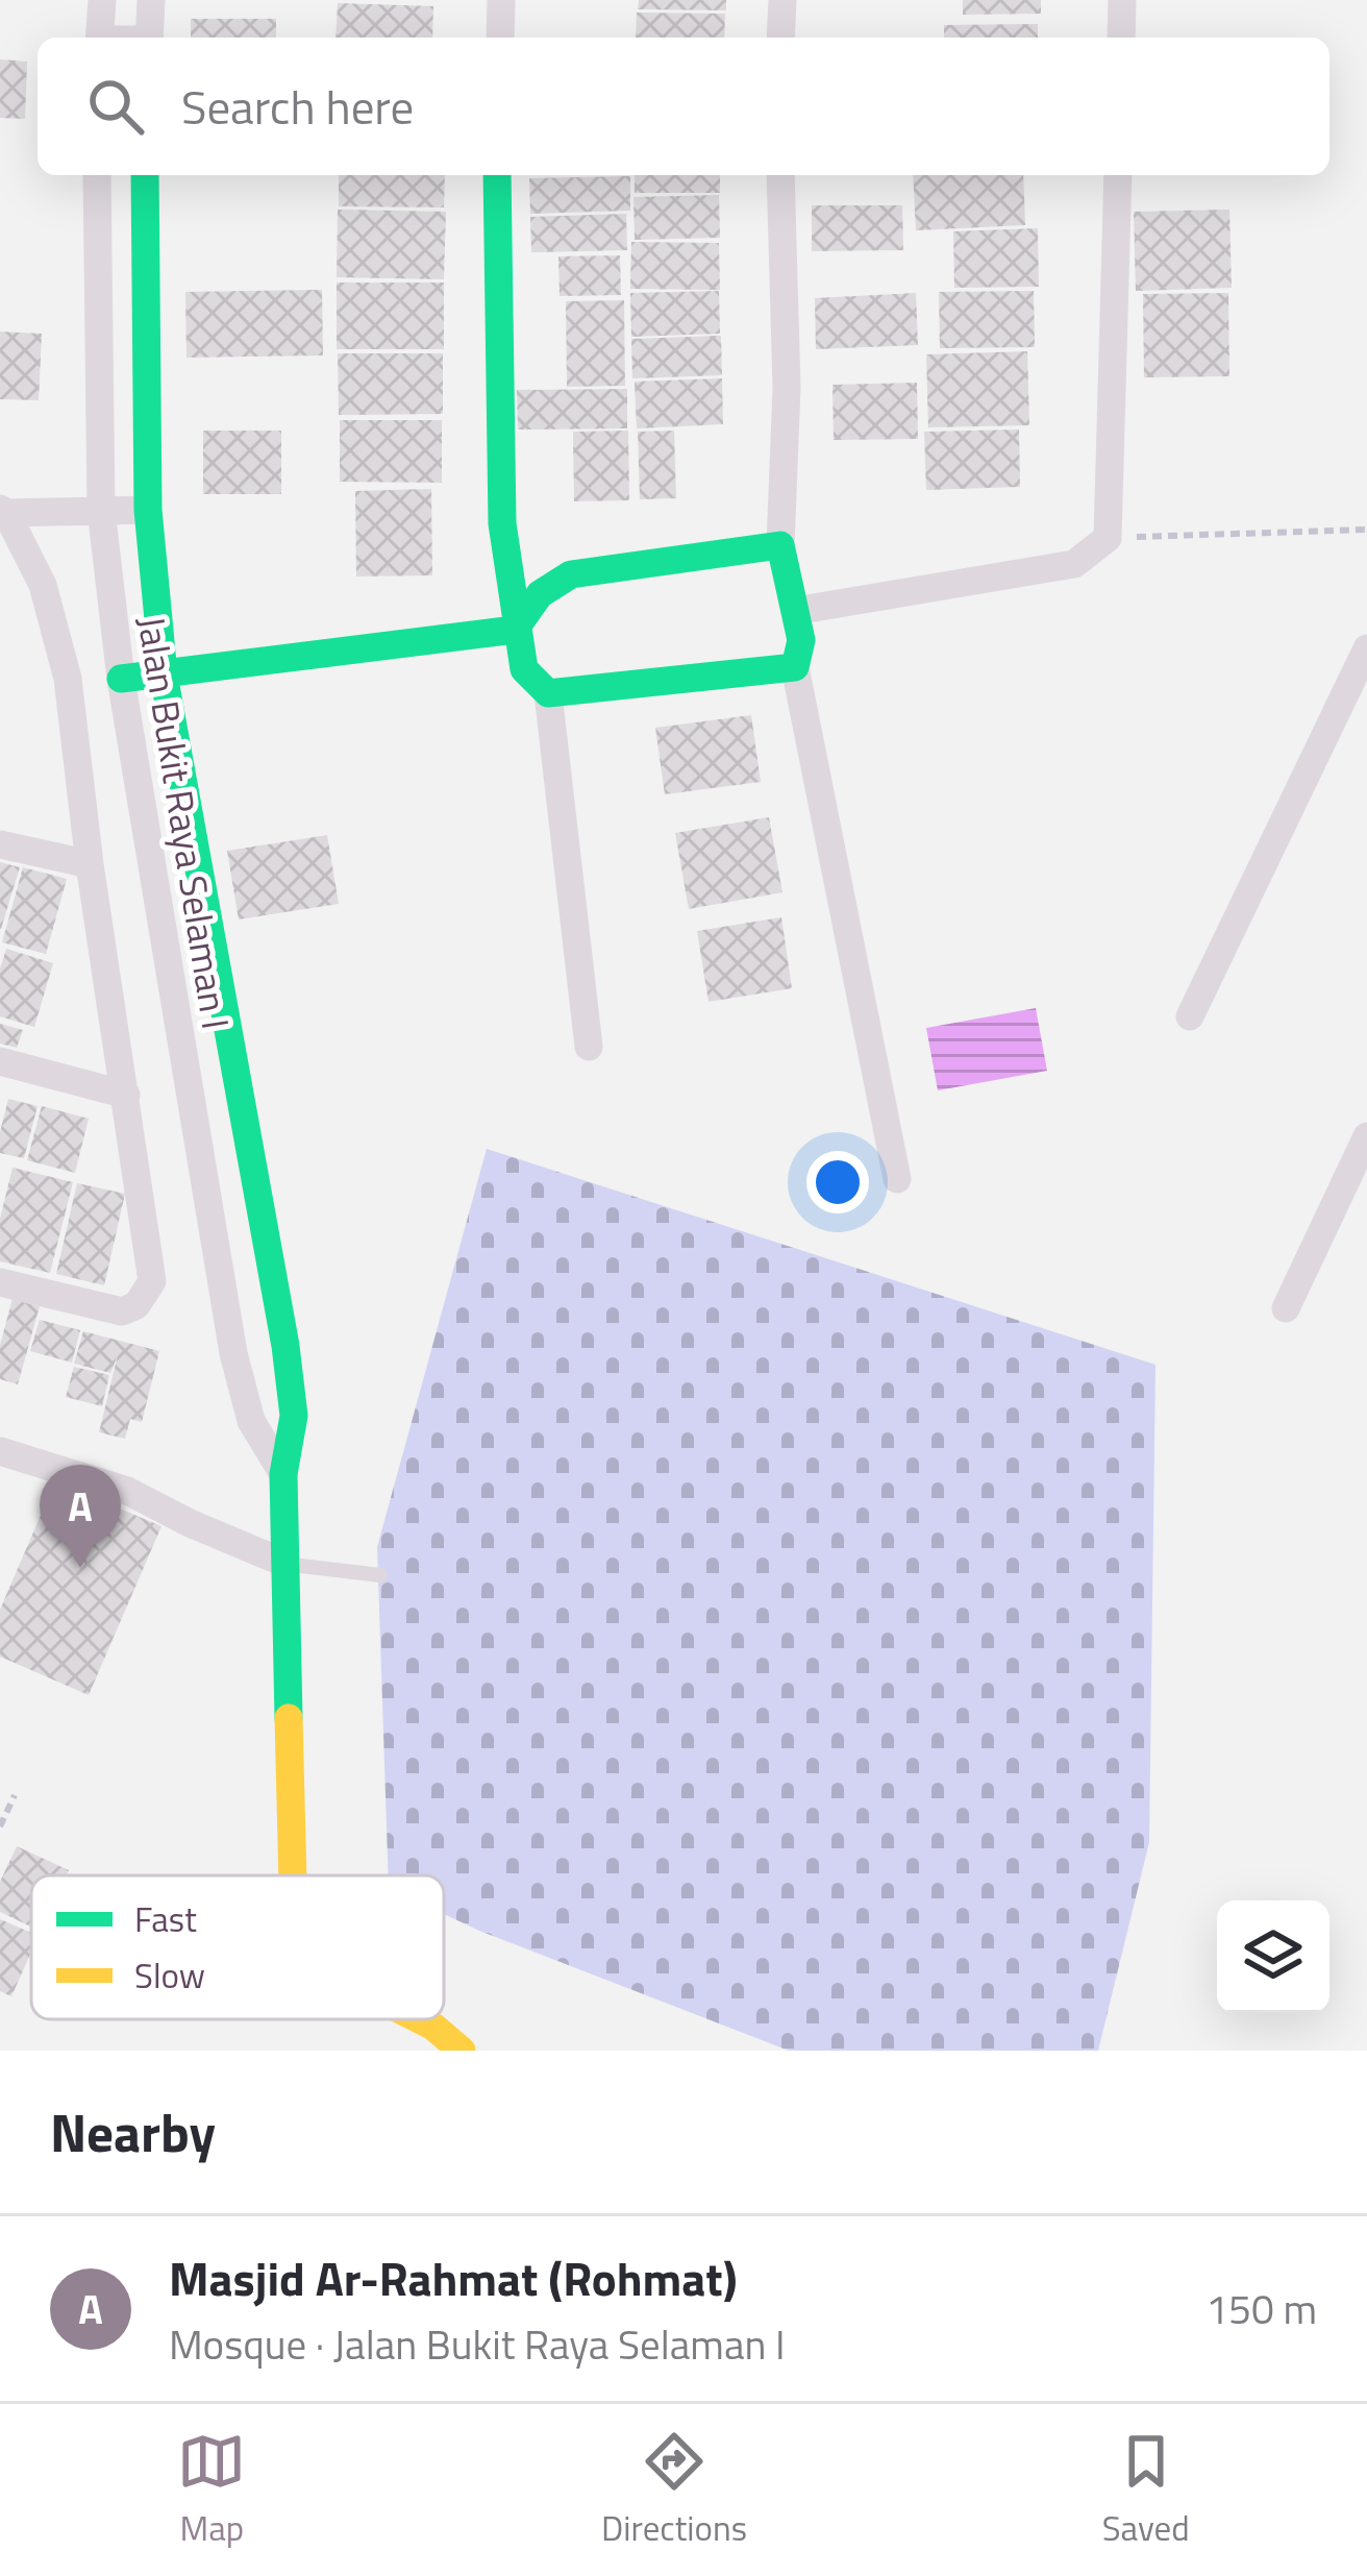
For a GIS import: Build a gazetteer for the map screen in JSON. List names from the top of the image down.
{
  "streets": {
    "street": ["Jalan Bukit Raya Selaman I"]
  },
  "legend": ["Fast", "Slow"],
  "page": {
    "search": "Search here",
    "pins": "A",
    "heading": "Nearby",
    "list": [
      {
        "mark": "A",
        "name": "Masjid Ar-Rahmat (Rohmat)",
        "note": "Mosque · Jalan Bukit Raya Selaman I",
        "value": "150 m"
      }
    ],
    "nav": ["Map", "Directions", "Saved"]
  }
}
